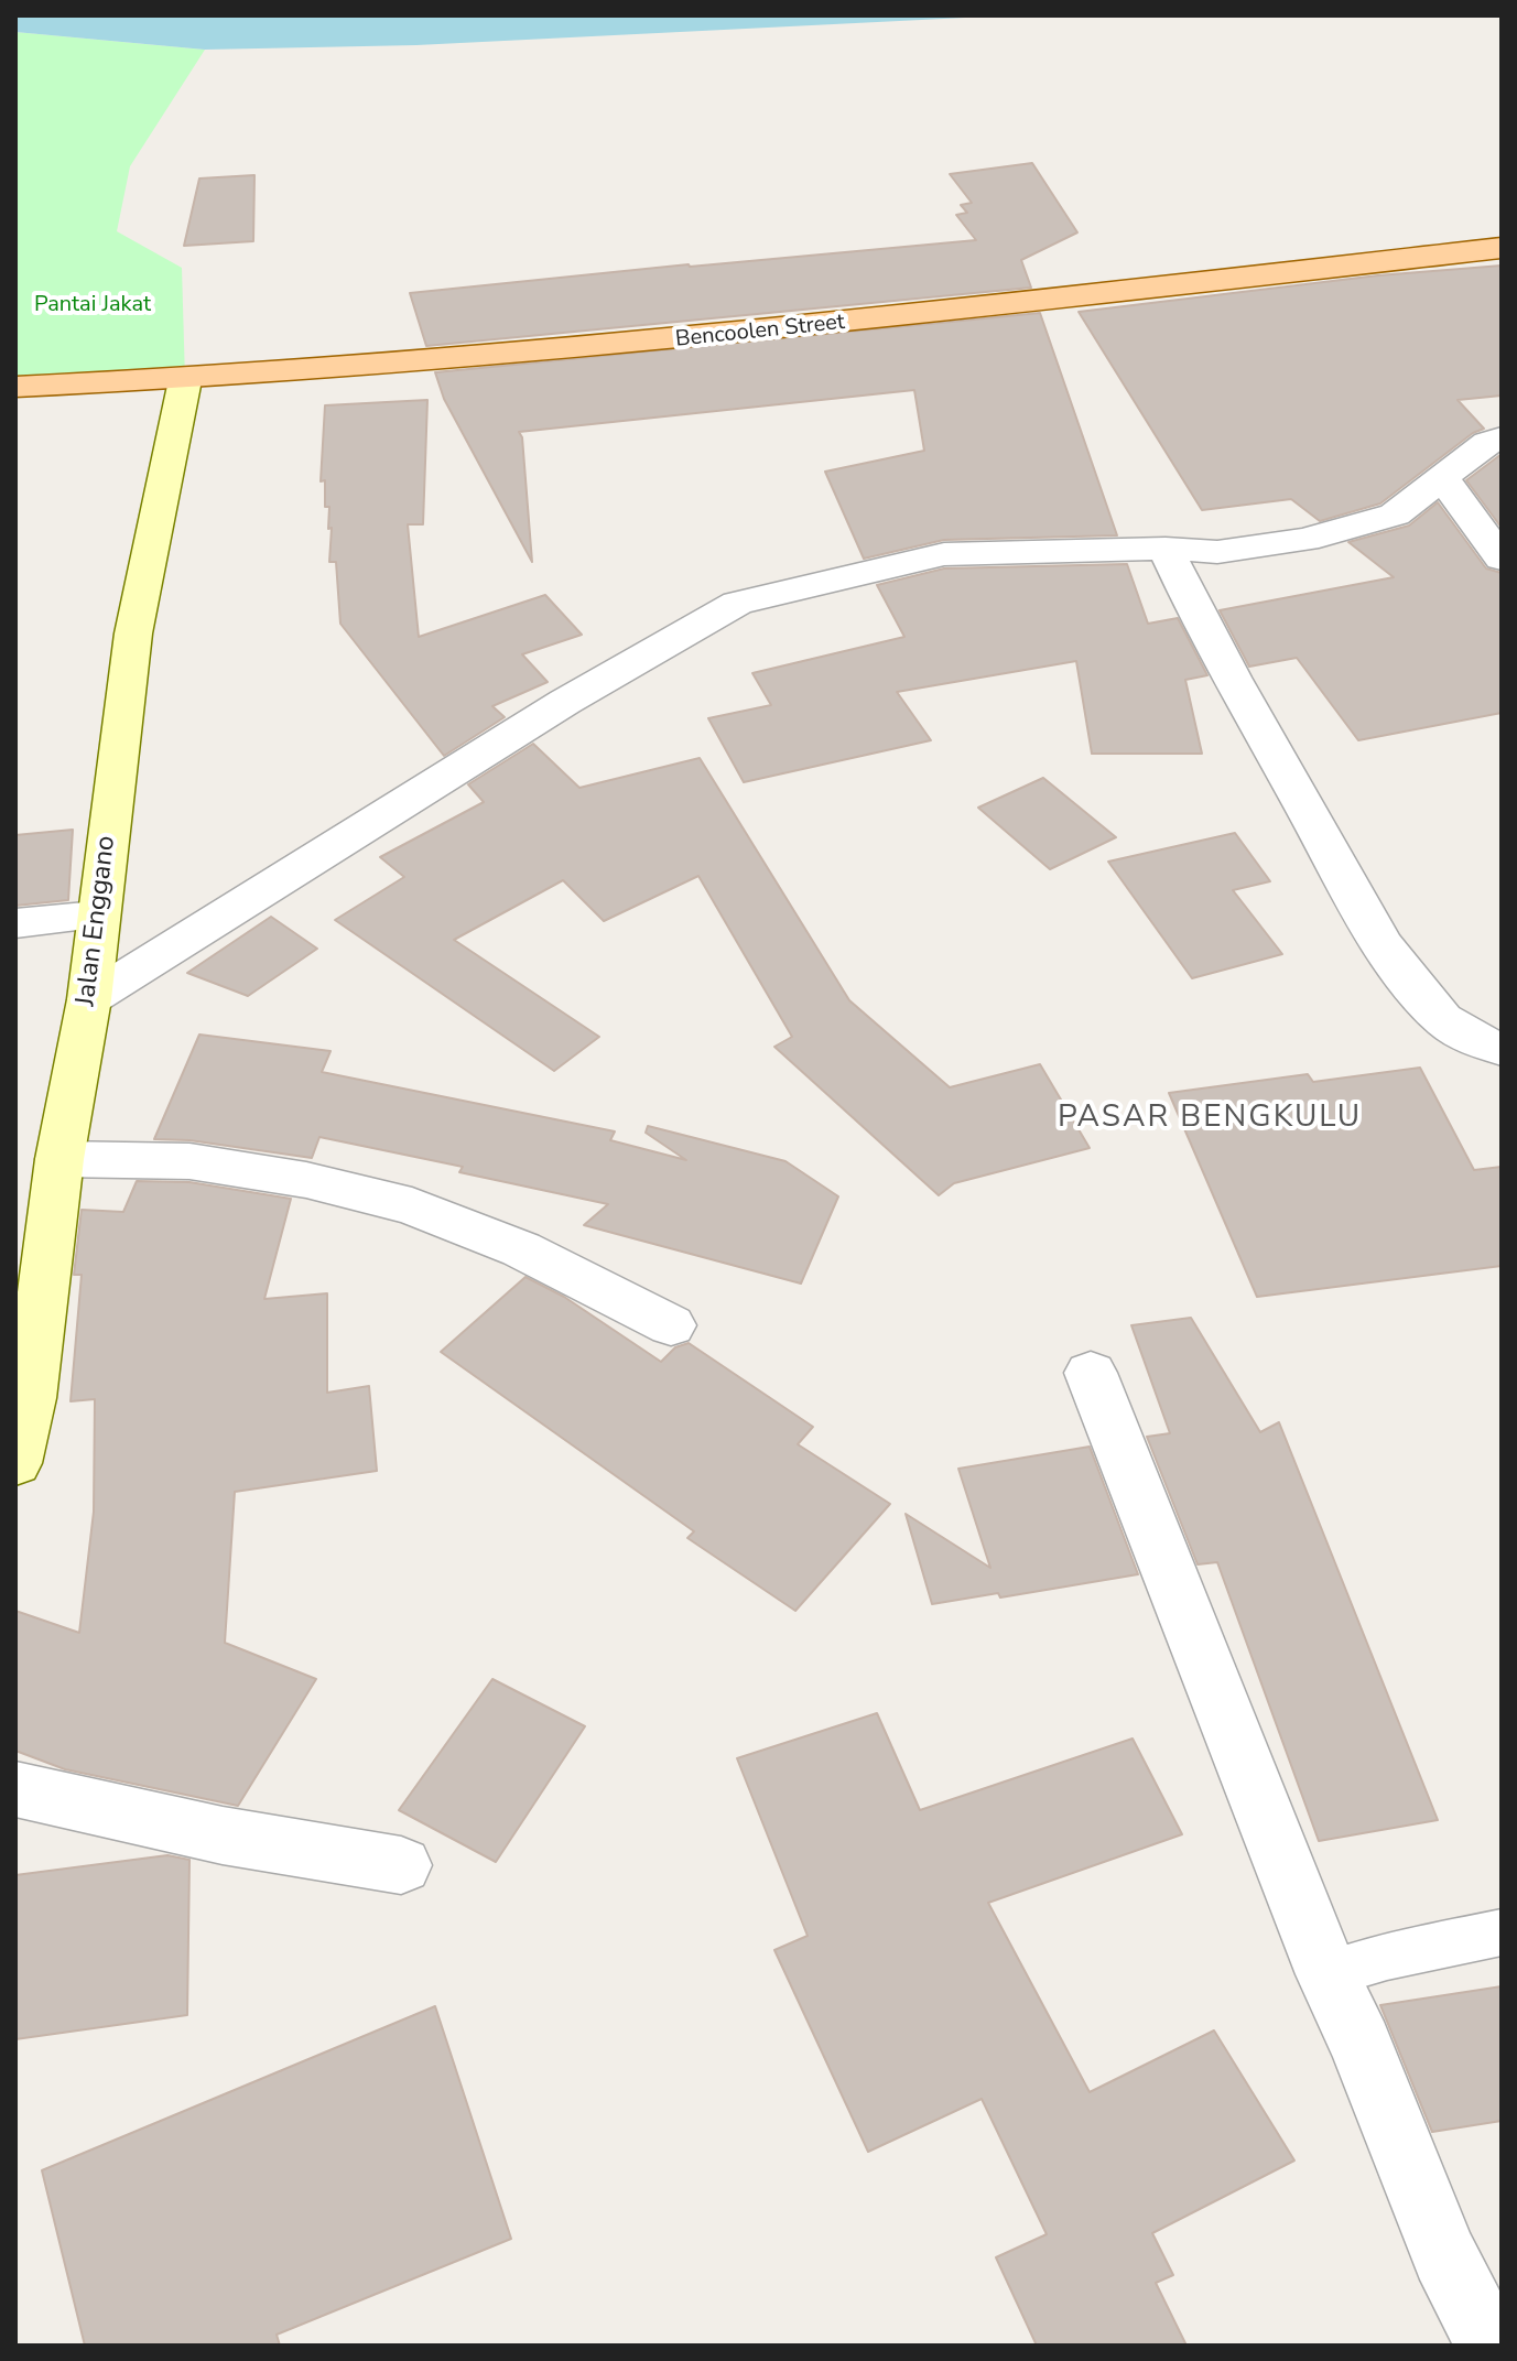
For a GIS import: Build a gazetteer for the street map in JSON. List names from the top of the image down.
{
  "streets": {
    "main road": ["Bencoolen Street"],
    "street": ["Jalan Enggano"]
  },
  "crossings": [
    ["Bencoolen Street", "Jalan Enggano"]
  ],
  "districts": ["PASAR BENGKULU"],
  "parks": ["Pantai Jakat"]
}
